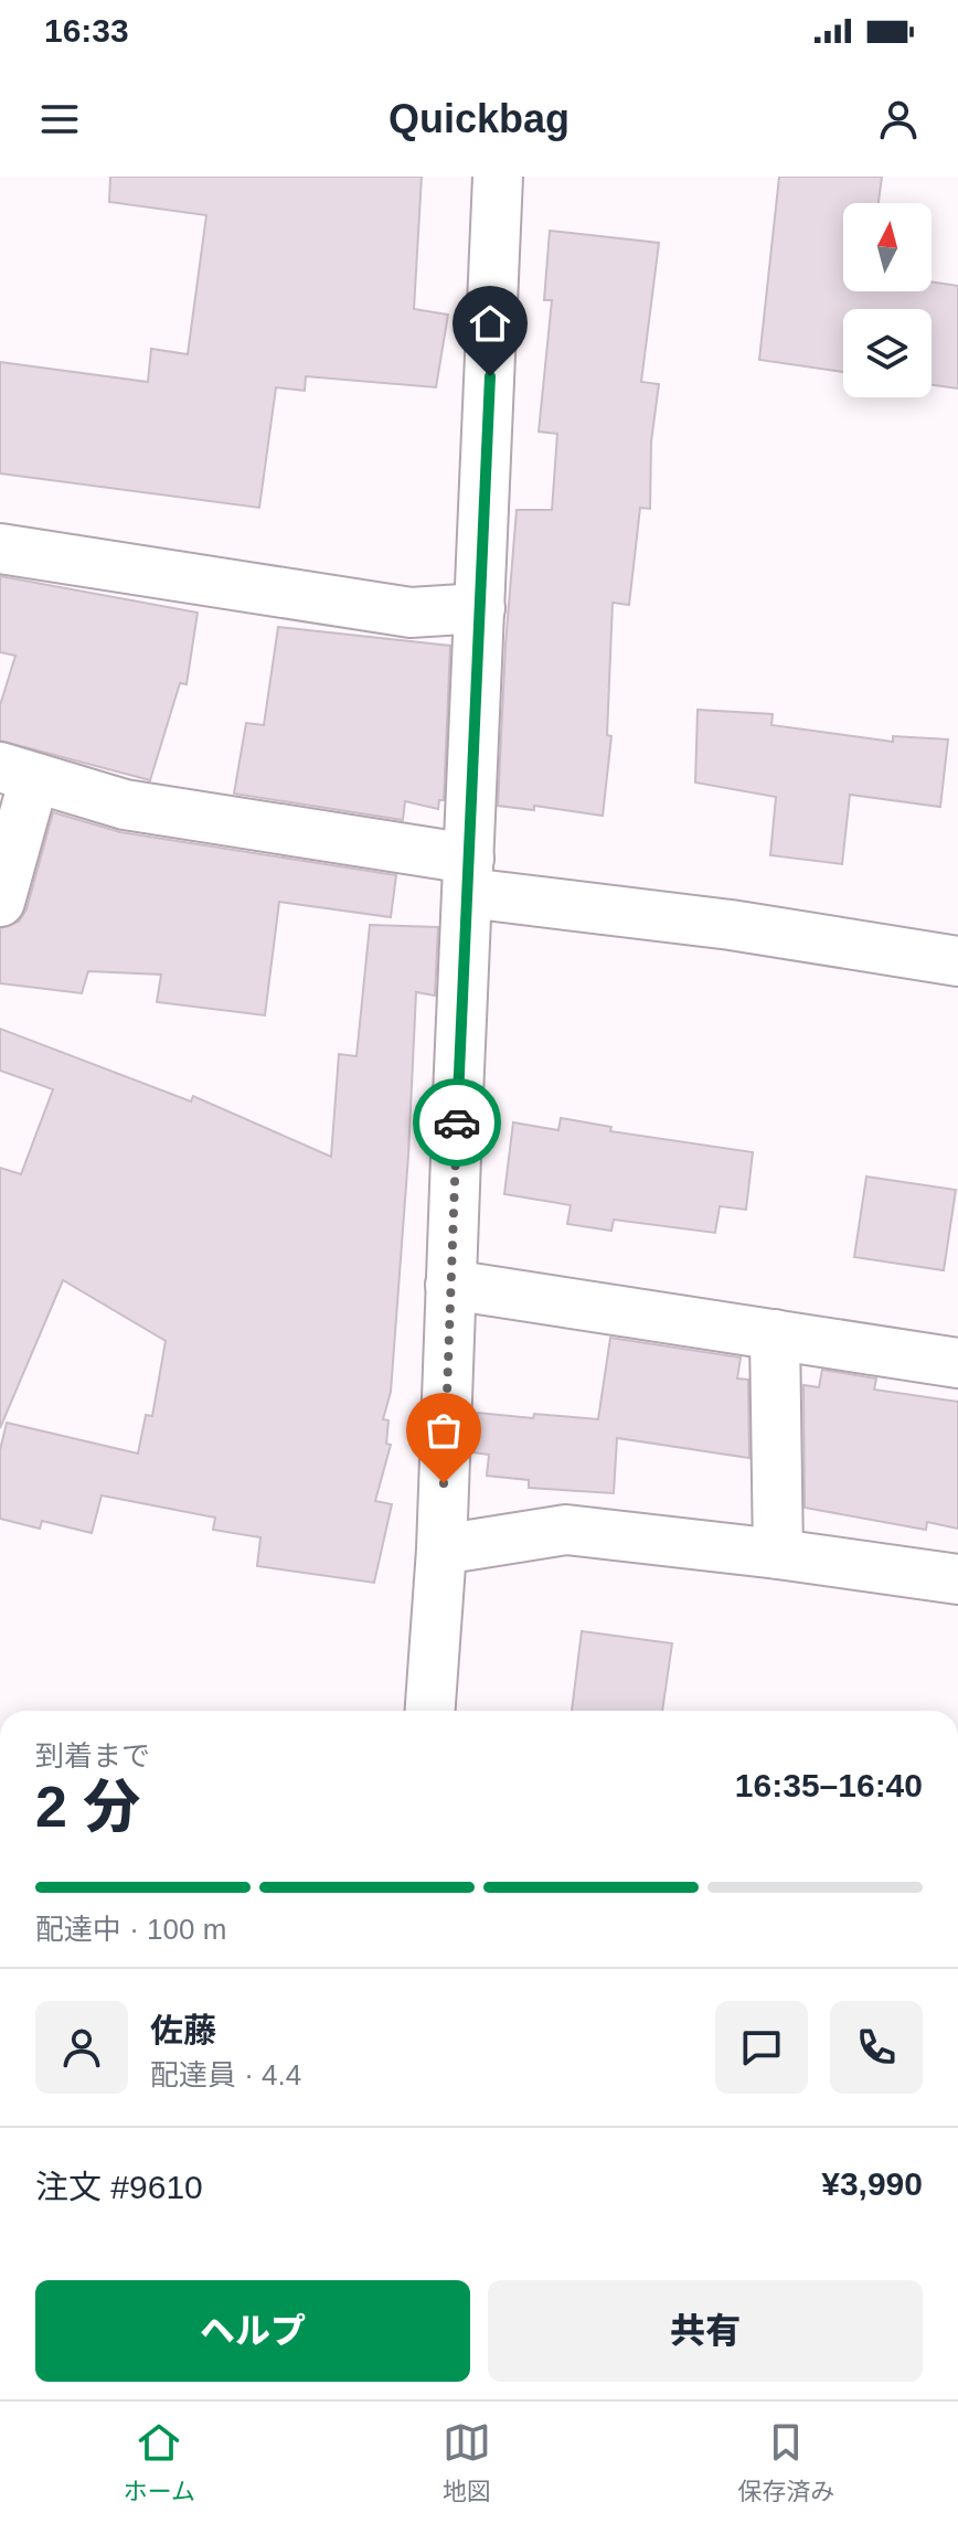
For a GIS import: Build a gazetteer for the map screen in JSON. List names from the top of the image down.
{
  "north": "top",
  "page": {
    "status": "16:33",
    "header": "Quickbag",
    "heading": ["2 分", "到着まで", "16:35–16:40"],
    "panel": [
      "佐藤",
      "配達員 · 4.4",
      "注文 #9610",
      "¥3,990"
    ],
    "bar": "配達中 · 100 m",
    "buttons": ["ヘルプ", "共有"],
    "tabs": ["ホーム", "地図", "保存済み"]
  }
}
